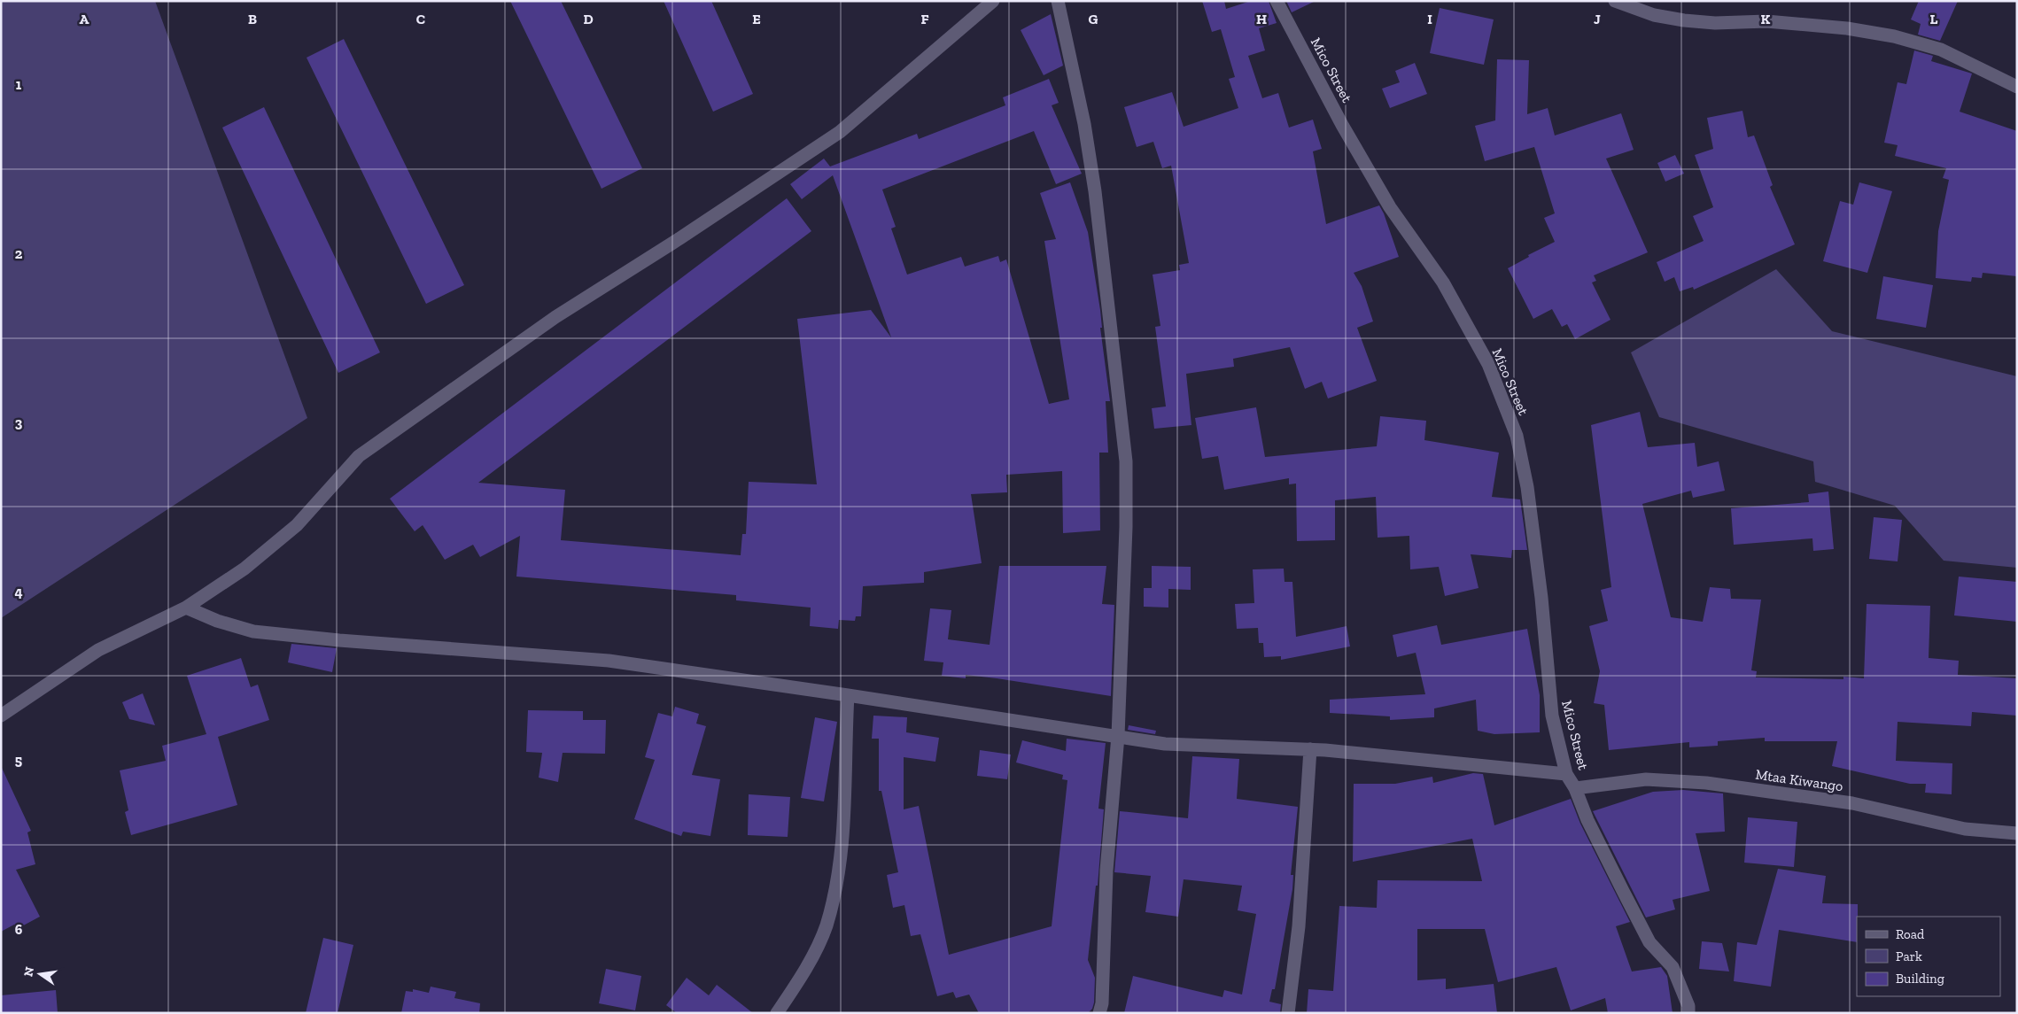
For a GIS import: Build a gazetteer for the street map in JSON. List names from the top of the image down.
{
  "streets": {
    "street": ["Mico Street", "Mtaa Kiwango"]
  },
  "crossings": [
    ["Mico Street", "Mtaa Kiwango"]
  ],
  "legend": ["Road", "Park", "Building"],
  "north": "left",
  "grid": {
    "columns": [
      "A",
      "B",
      "C",
      "D",
      "E",
      "F",
      "G",
      "H",
      "I",
      "J",
      "K",
      "L"
    ],
    "rows": [
      "1",
      "2",
      "3",
      "4",
      "5",
      "6"
    ]
  }
}
